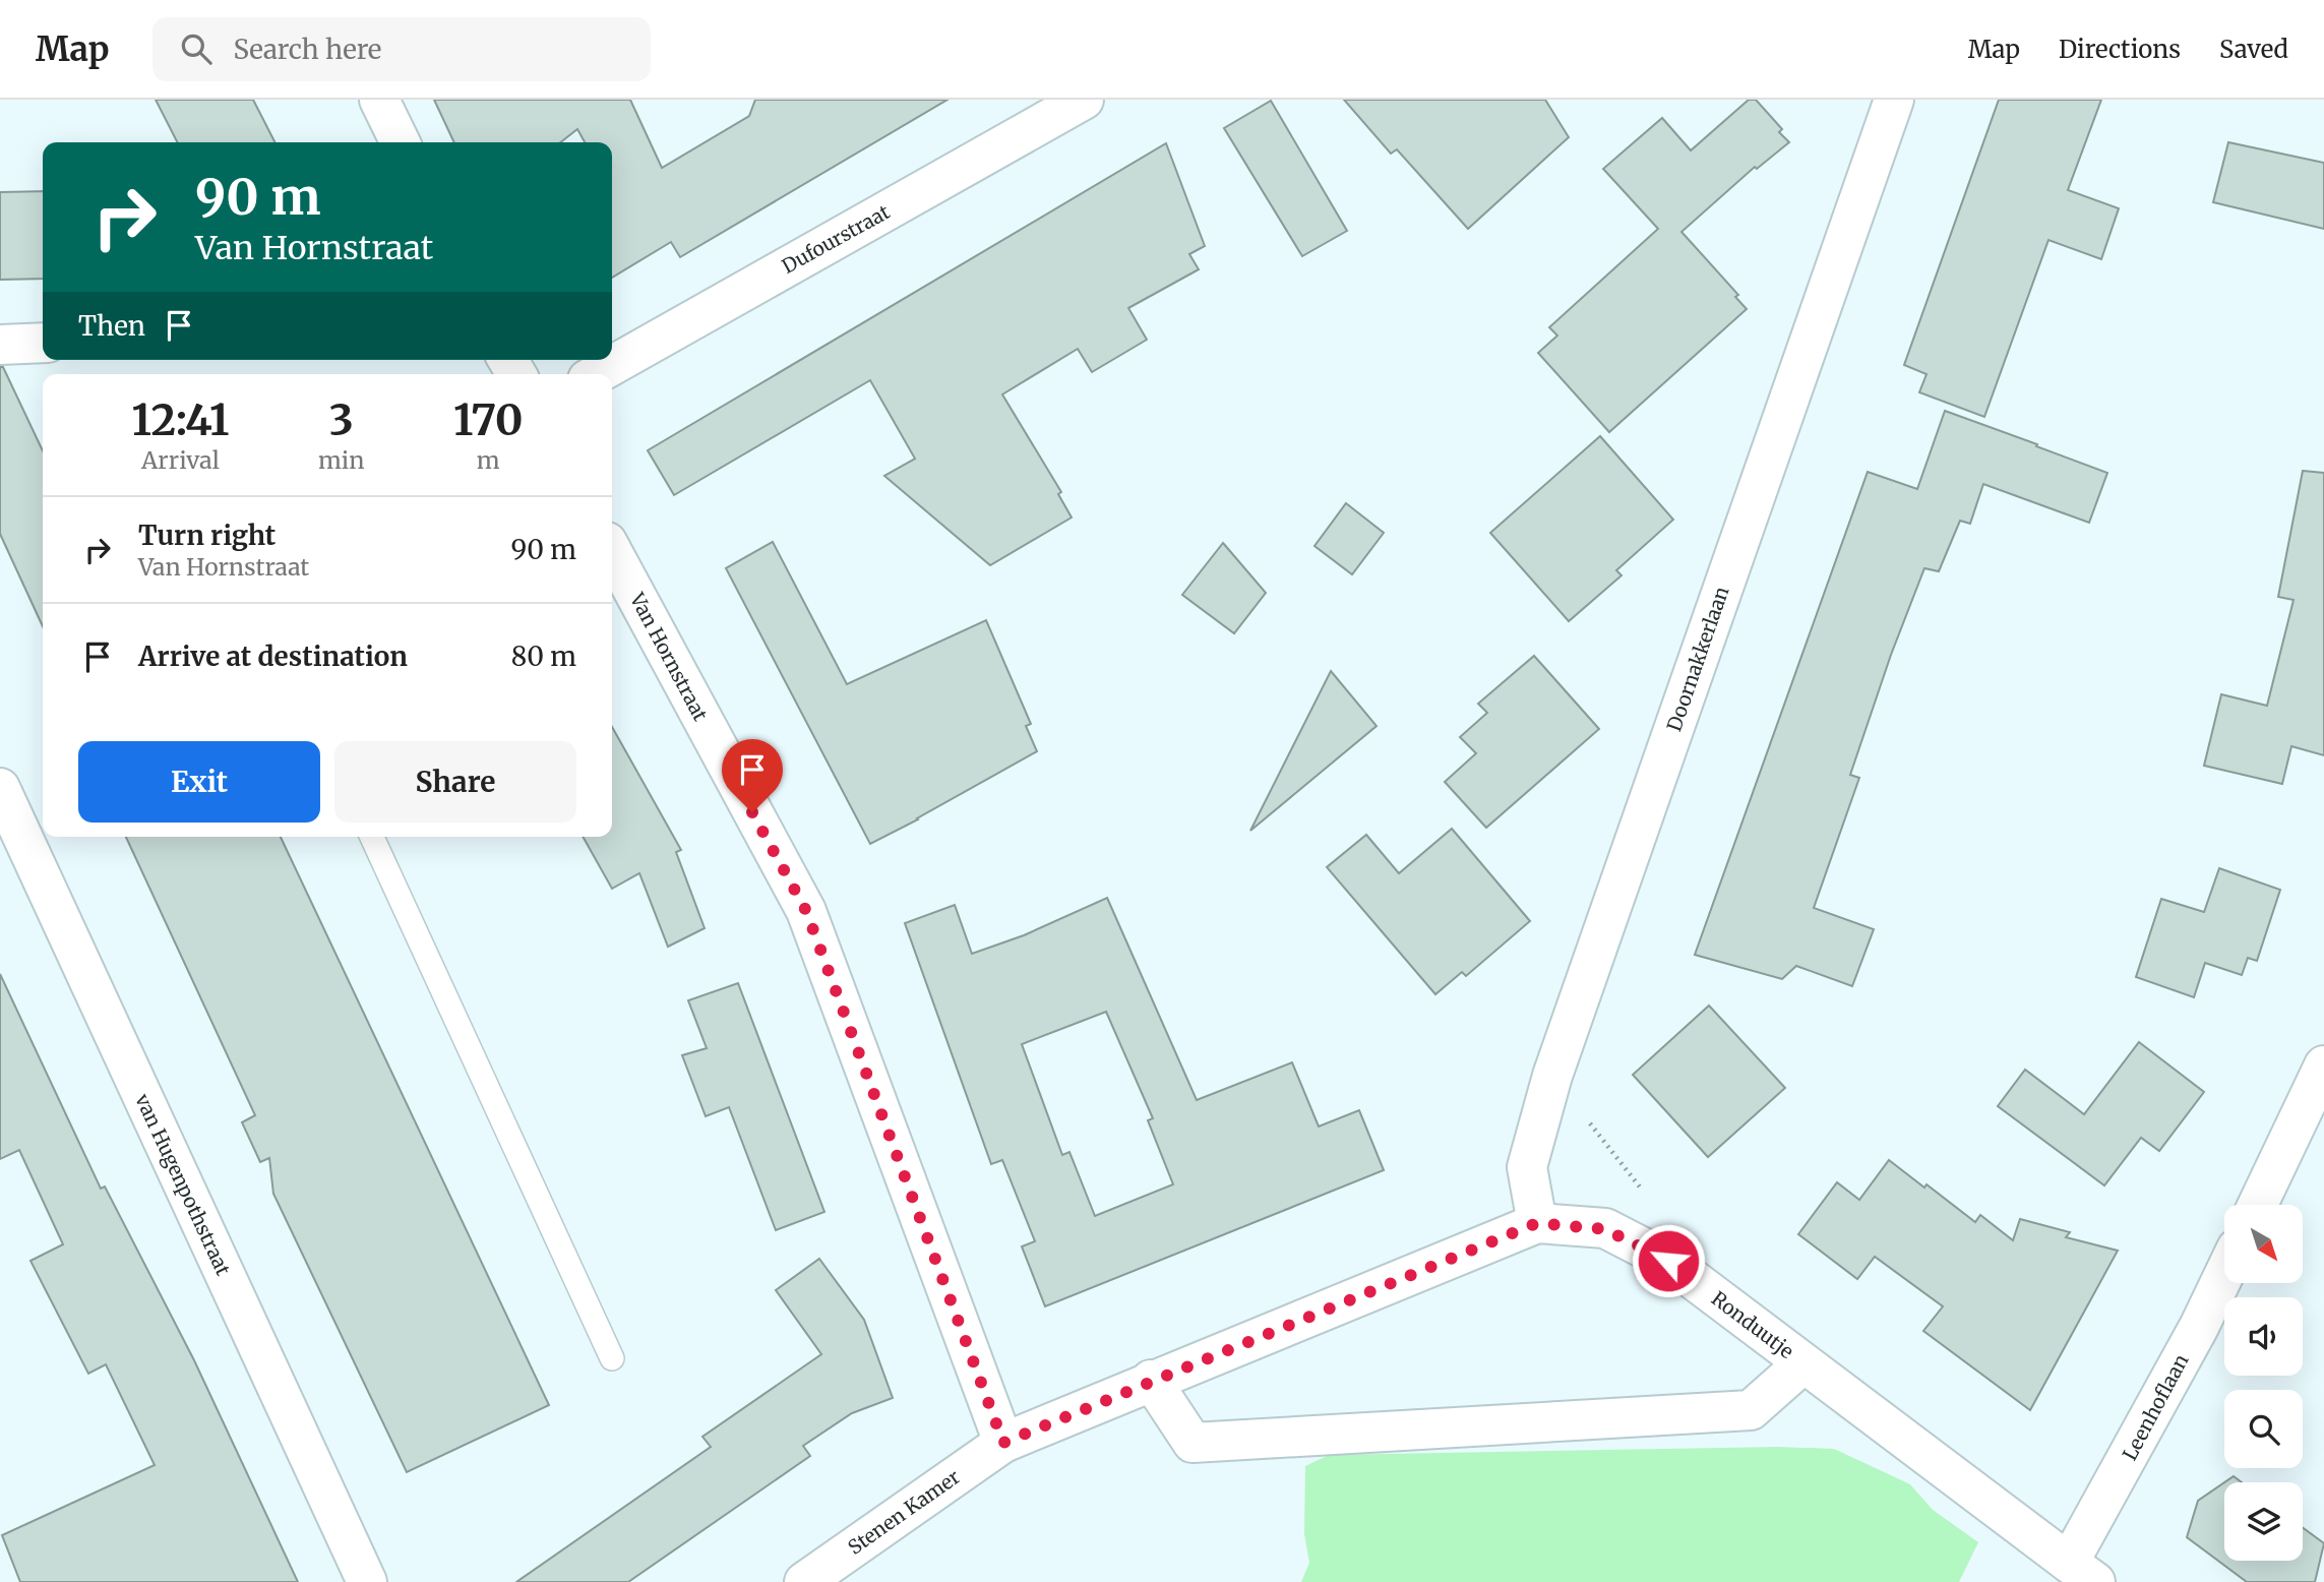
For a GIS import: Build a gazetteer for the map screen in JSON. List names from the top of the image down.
{
  "streets": {
    "street": [
      "Dufourstraat",
      "Van Hornstraat",
      "Doornakkerlaan",
      "van Hugenpothstraat",
      "Ronduutje",
      "Leenhoflaan",
      "Stenen Kamer"
    ]
  },
  "crossings": [
    ["Van Hornstraat", "Ronduutje"],
    ["Van Hornstraat", "Stenen Kamer"],
    ["Doornakkerlaan", "Ronduutje"],
    ["Ronduutje", "Leenhoflaan"],
    ["Ronduutje", "Stenen Kamer"]
  ],
  "north": "bottom right",
  "page": {
    "header": "Map",
    "search": "Search here",
    "nav": ["Map", "Directions", "Saved"],
    "turn": ["90 m", "Van Hornstraat"],
    "then": "Then",
    "eta": [
      "12:41",
      "Arrival",
      "3",
      "min",
      "170",
      "m"
    ],
    "list": [
      {
        "name": "Turn right",
        "note": "Van Hornstraat",
        "value": "90 m"
      },
      {
        "name": "Arrive at destination",
        "value": "80 m"
      }
    ],
    "buttons": ["Exit", "Share"]
  }
}
